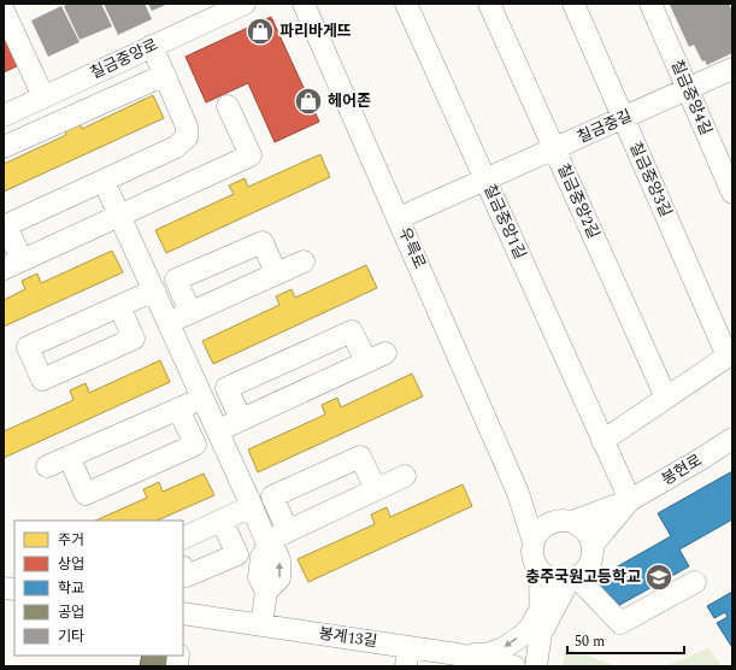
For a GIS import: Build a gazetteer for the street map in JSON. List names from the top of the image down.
{
  "streets": {
    "street": [
      "칠금중앙로",
      "칠금중앙4길",
      "칠금중길",
      "칠금중앙3길",
      "칠금중앙2길",
      "칠금중앙1길",
      "우륵로",
      "봉현로",
      "봉계13길"
    ]
  },
  "crossings": [
    ["칠금중앙4길", "칠금중길"],
    ["칠금중길", "칠금중앙3길"],
    ["칠금중길", "칠금중앙2길"],
    ["칠금중길", "칠금중앙1길"],
    ["칠금중길", "우륵로"],
    ["칠금중앙1길", "봉현로"],
    ["우륵로", "봉현로"]
  ],
  "places": {
    "shop": ["파리바게뜨", "헤어존"],
    "school or university": ["충주국원고등학교"]
  },
  "legend": [
    "주거",
    "상업",
    "학교",
    "공업",
    "기타"
  ],
  "scale_bar": "50 m"
}
